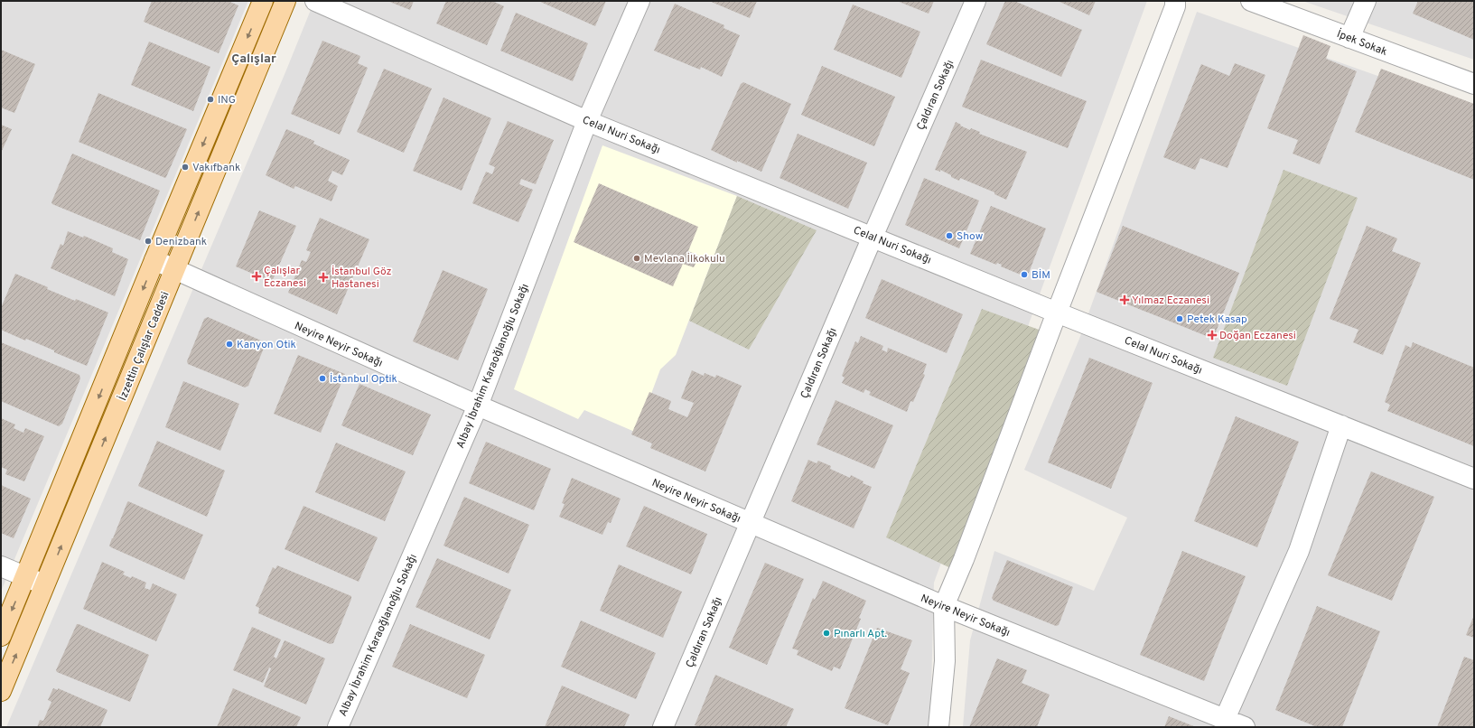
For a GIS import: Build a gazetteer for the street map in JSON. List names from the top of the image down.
{
  "streets": {
    "main road": ["İzzettin Çalışlar Caddesi"],
    "street": [
      "İpek Sokak",
      "Çaldıran Sokağı",
      "Celal Nuri Sokağı",
      "Neyire Neyir Sokağı",
      "Albay İbrahim Karaoğlanoğlu Sokağı"
    ]
  },
  "crossings": [
    ["Çaldıran Sokağı", "Celal Nuri Sokağı"],
    ["Çaldıran Sokağı", "Neyire Neyir Sokağı"],
    ["Celal Nuri Sokağı", "Albay İbrahim Karaoğlanoğlu Sokağı"],
    ["Neyire Neyir Sokağı", "İzzettin Çalışlar Caddesi"],
    ["Neyire Neyir Sokağı", "Albay İbrahim Karaoğlanoğlu Sokağı"]
  ],
  "districts": ["Çalışlar"],
  "places": {
    "other": [
      "ING",
      "Vakıfbank",
      "Show",
      "Denizbank",
      "Mevlana İlkokulu",
      "BİM",
      "Petek Kasap",
      "Kanyon Otik",
      "İstanbul Optik",
      "Pınarlı Apt."
    ],
    "health": [
      "Çalışlar Eczanesi",
      "İstanbul Göz Hastanesi",
      "Yılmaz Eczanesi",
      "Doğan Eczanesi"
    ]
  }
}
